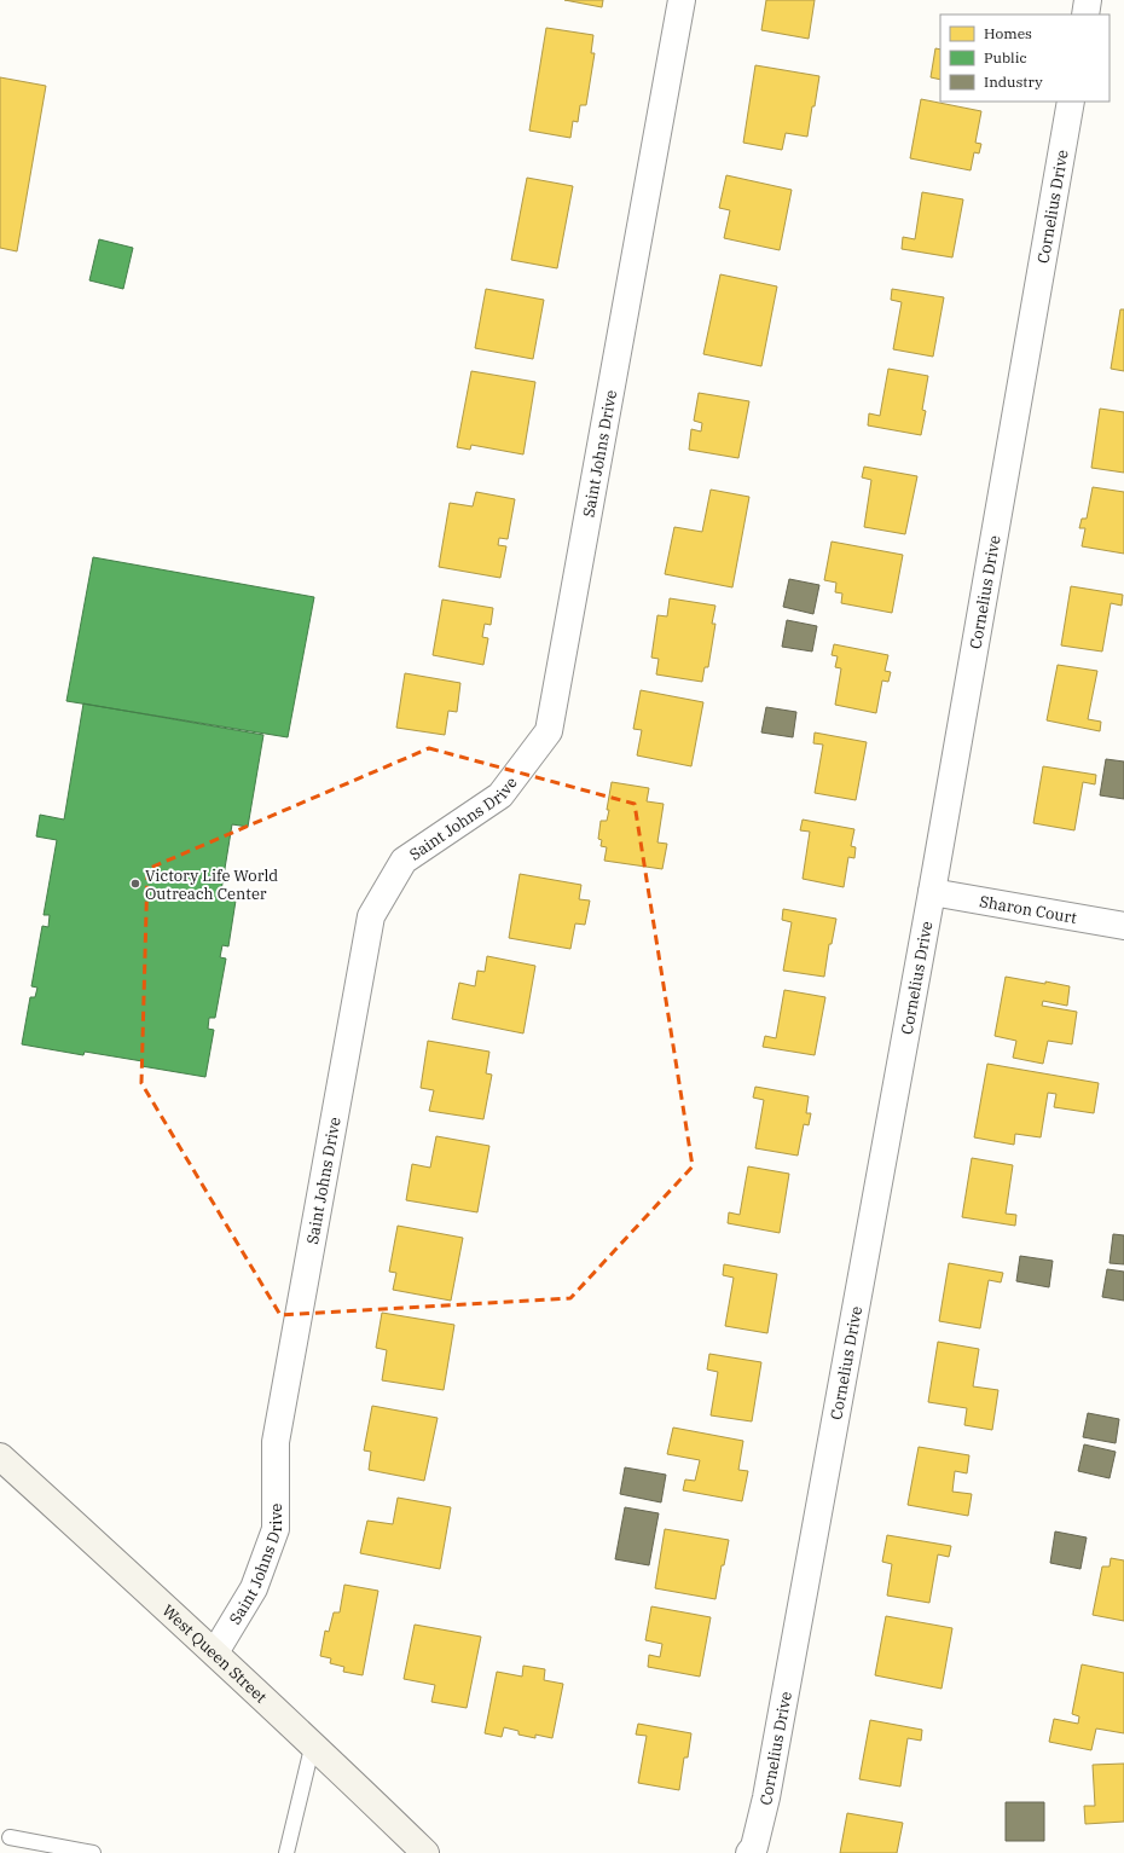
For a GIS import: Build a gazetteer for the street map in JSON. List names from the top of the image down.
{
  "streets": {
    "street": [
      "Cornelius Drive",
      "Saint Johns Drive",
      "Sharon Court",
      "West Queen Street"
    ]
  },
  "crossings": [
    ["Cornelius Drive", "Sharon Court"],
    ["Saint Johns Drive", "West Queen Street"]
  ],
  "places": ["Victory Life World Outreach Center"],
  "legend": ["Homes", "Public", "Industry"]
}
